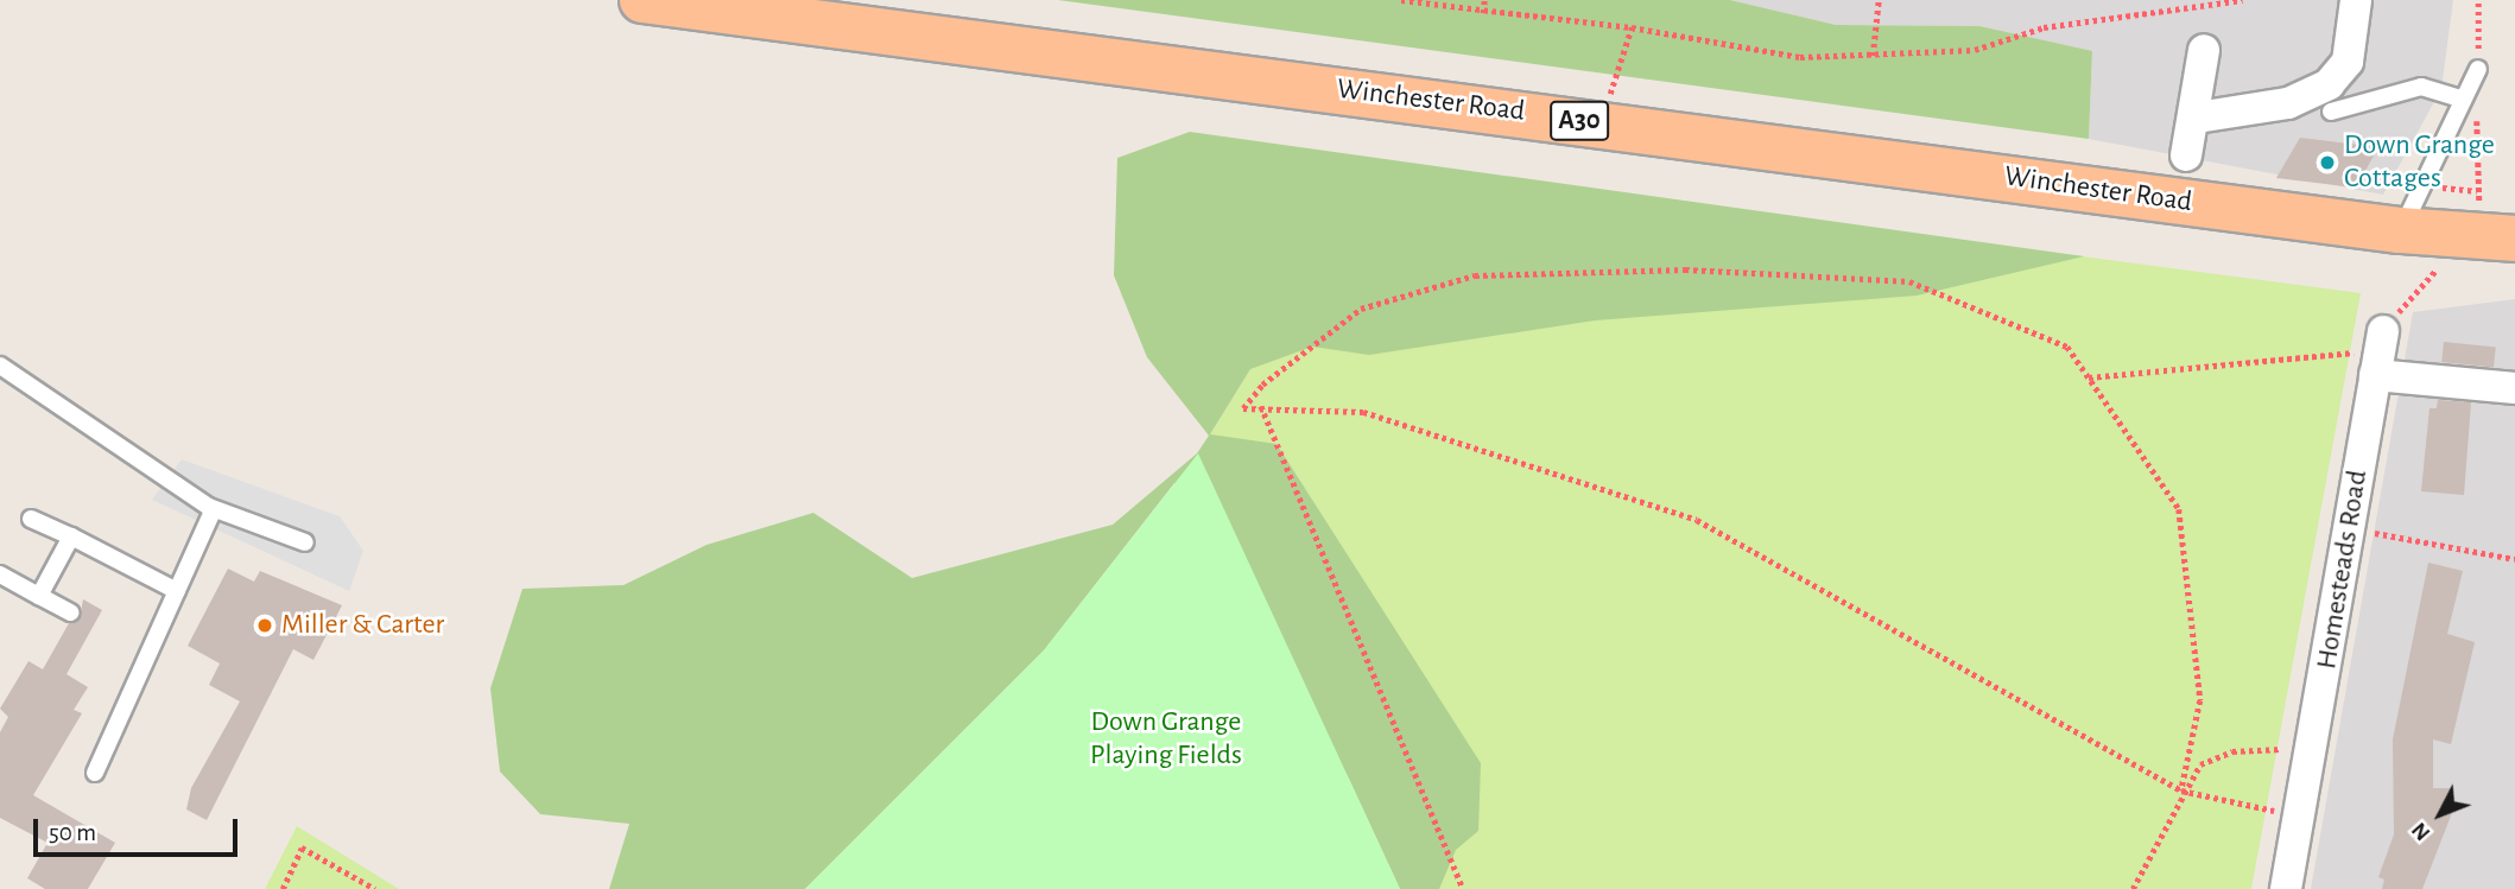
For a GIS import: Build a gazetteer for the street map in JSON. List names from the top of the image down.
{
  "streets": {
    "main road": ["Winchester Road", "A30"],
    "street": ["Homesteads Road"]
  },
  "parks": ["Down Grange Playing Fields"],
  "places": ["Down Grange Cottages", "Miller & Carter"],
  "scale_bar": "50 m",
  "north": "bottom left"
}
